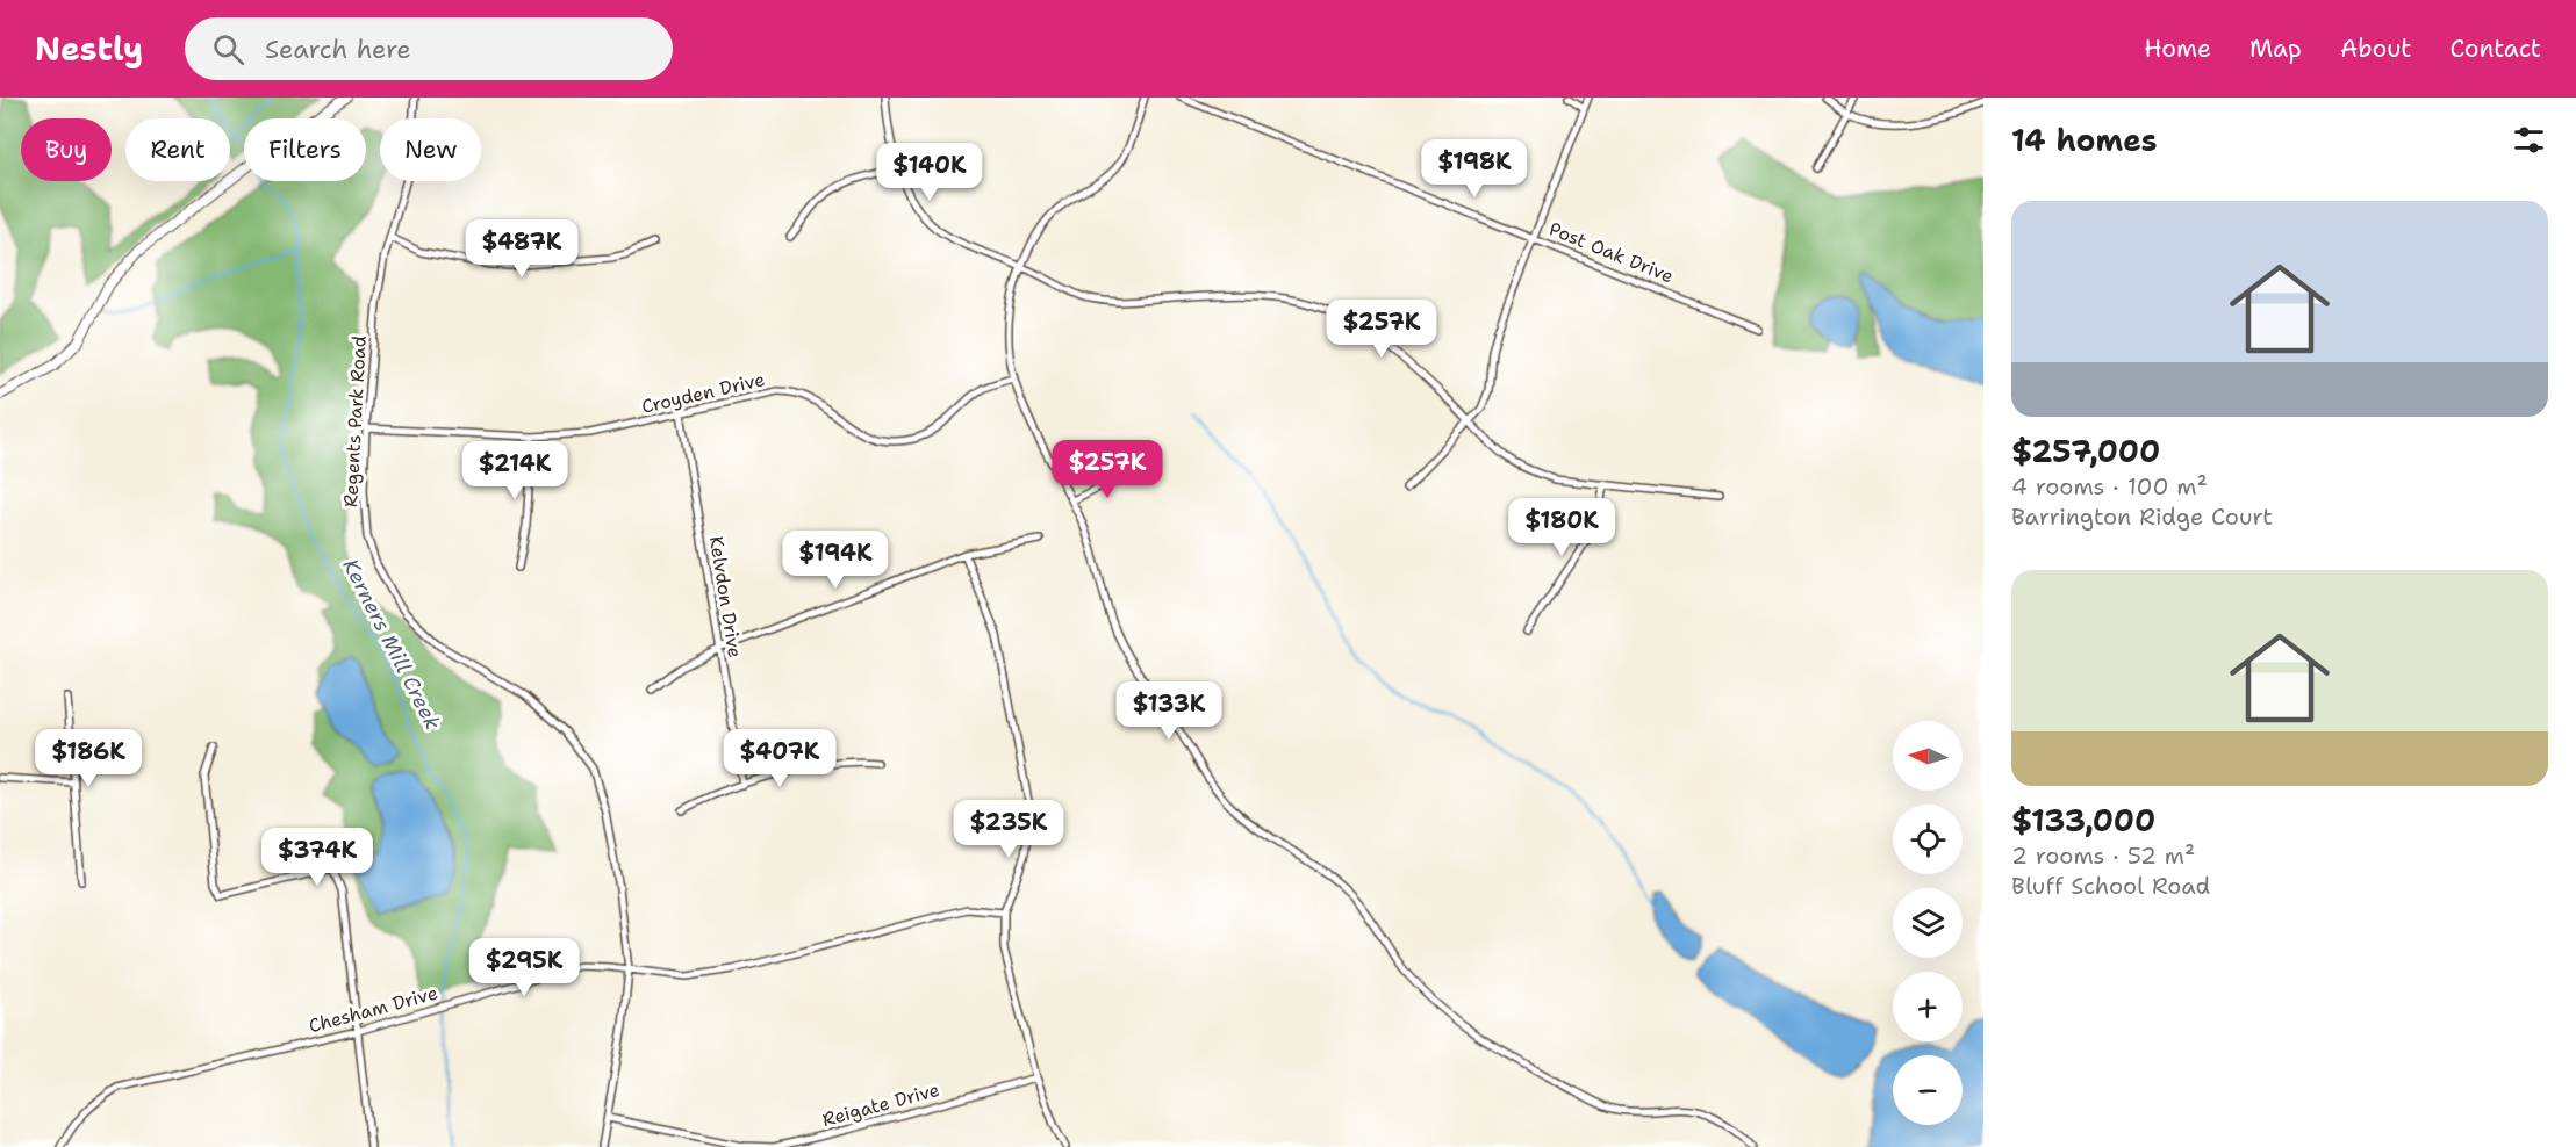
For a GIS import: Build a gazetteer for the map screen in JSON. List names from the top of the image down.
{
  "streets": {
    "street": [
      "Post Oak Drive",
      "Croyden Drive",
      "Regents Park Road",
      "Kelvdon Drive",
      "Chesham Drive",
      "Reigate Drive"
    ]
  },
  "crossings": [
    ["Croyden Drive", "Regents Park Road"],
    ["Croyden Drive", "Kelvdon Drive"],
    ["Regents Park Road", "Chesham Drive"],
    ["Regents Park Road", "Reigate Drive"]
  ],
  "water": ["Kerners Mill Creek"],
  "north": "left",
  "page": {
    "header": "Nestly",
    "search": "Search here",
    "nav": [
      "Home",
      "Map",
      "About",
      "Contact"
    ],
    "heading": "14 homes",
    "chip": [
      "Buy",
      "Rent",
      "Filters",
      "New"
    ],
    "price": [
      "$198K",
      "$140K",
      "$487K",
      "$257K",
      "$257K",
      "$214K",
      "$180K",
      "$194K",
      "$133K",
      "$186K",
      "$407K",
      "$235K",
      "$374K",
      "$295K"
    ],
    "list": [
      {
        "name": "$257,000",
        "note": "4 rooms · 100 m² · Barrington Ridge Court"
      },
      {
        "name": "$133,000",
        "note": "2 rooms · 52 m² · Bluff School Road"
      }
    ],
    "map_buttons": ["+", "−"]
  }
}
